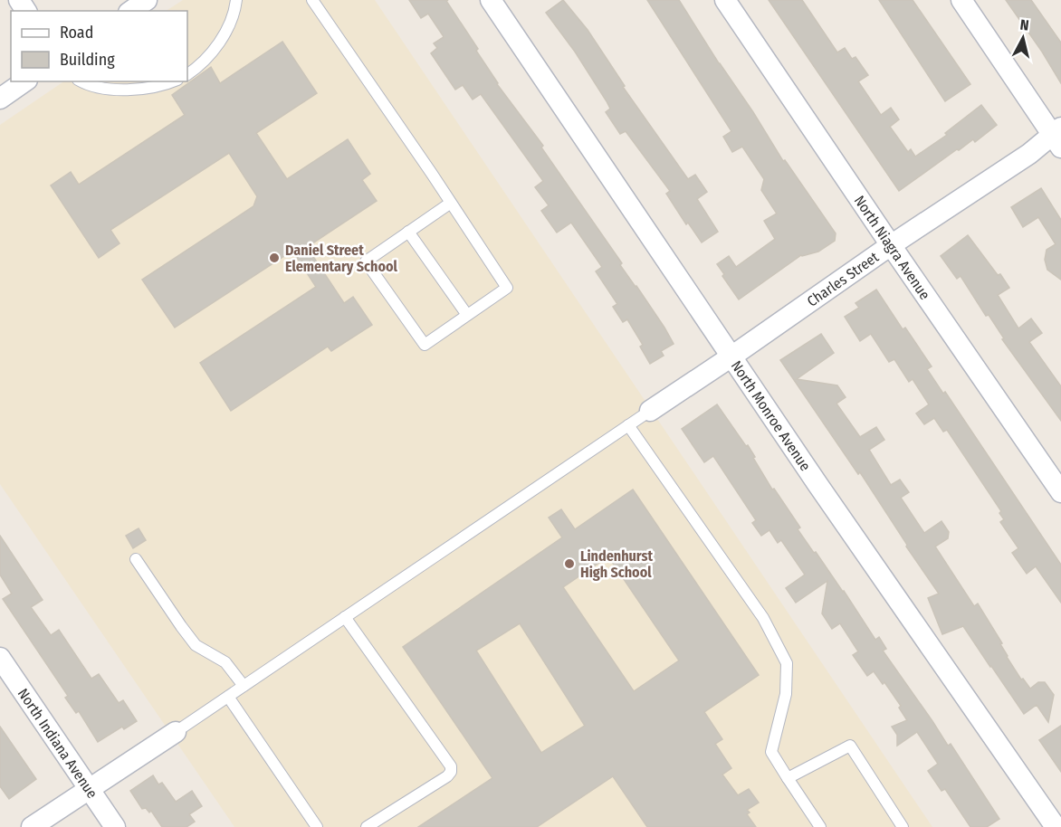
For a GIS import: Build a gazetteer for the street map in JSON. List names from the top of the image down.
{
  "streets": {
    "street": [
      "North Niagra Avenue",
      "Charles Street",
      "North Monroe Avenue",
      "North Indiana Avenue"
    ]
  },
  "crossings": [
    ["North Niagra Avenue", "Charles Street"],
    ["Charles Street", "North Monroe Avenue"]
  ],
  "places": ["Daniel Street Elementary School", "Lindenhurst High School"],
  "legend": ["Road", "Building"],
  "north": "top"
}
